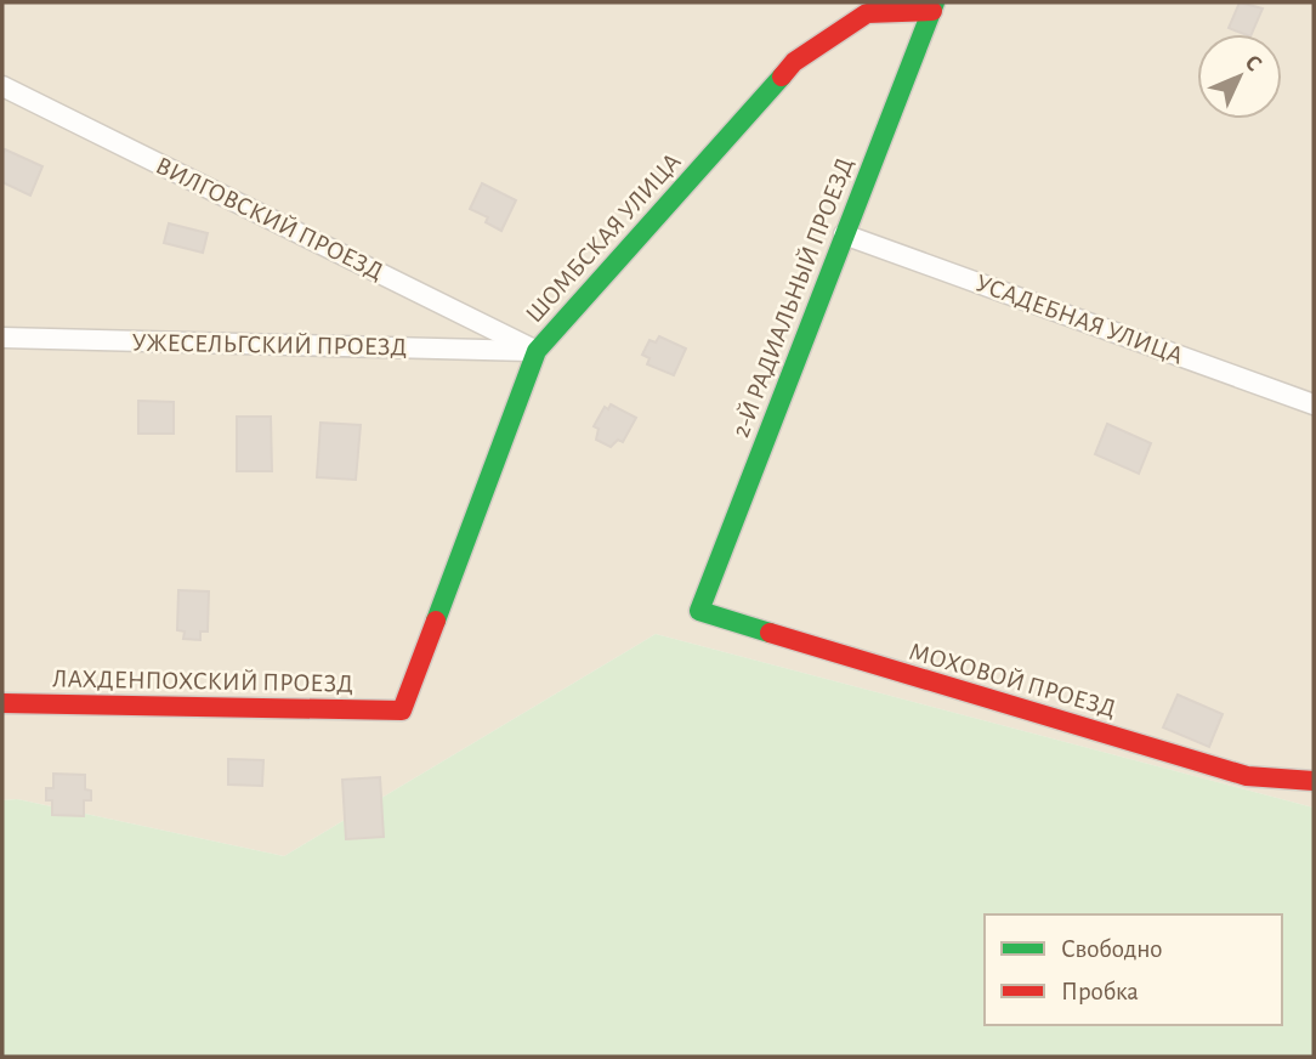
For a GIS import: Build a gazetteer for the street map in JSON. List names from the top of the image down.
{
  "streets": {
    "street": [
      "ВИЛГОВСКИЙ ПРОЕЗД",
      "ШОМБСКАЯ УЛИЦА",
      "2-Й РАДИАЛЬНЫЙ ПРОЕЗД",
      "УСАДЕБНАЯ УЛИЦА",
      "УЖЕСЕЛЬГСКИЙ ПРОЕЗД",
      "МОХОВОЙ ПРОЕЗД",
      "ЛАХДЕНПОХСКИЙ ПРОЕЗД"
    ]
  },
  "crossings": [
    ["ВИЛГОВСКИЙ ПРОЕЗД", "ШОМБСКАЯ УЛИЦА"],
    ["ВИЛГОВСКИЙ ПРОЕЗД", "УЖЕСЕЛЬГСКИЙ ПРОЕЗД"],
    ["ШОМБСКАЯ УЛИЦА", "2-Й РАДИАЛЬНЫЙ ПРОЕЗД"],
    ["ШОМБСКАЯ УЛИЦА", "УЖЕСЕЛЬГСКИЙ ПРОЕЗД"],
    ["ШОМБСКАЯ УЛИЦА", "ЛАХДЕНПОХСКИЙ ПРОЕЗД"],
    ["2-Й РАДИАЛЬНЫЙ ПРОЕЗД", "УСАДЕБНАЯ УЛИЦА"],
    ["2-Й РАДИАЛЬНЫЙ ПРОЕЗД", "МОХОВОЙ ПРОЕЗД"]
  ],
  "legend": ["Свободно", "Пробка"],
  "north": "top right"
}
